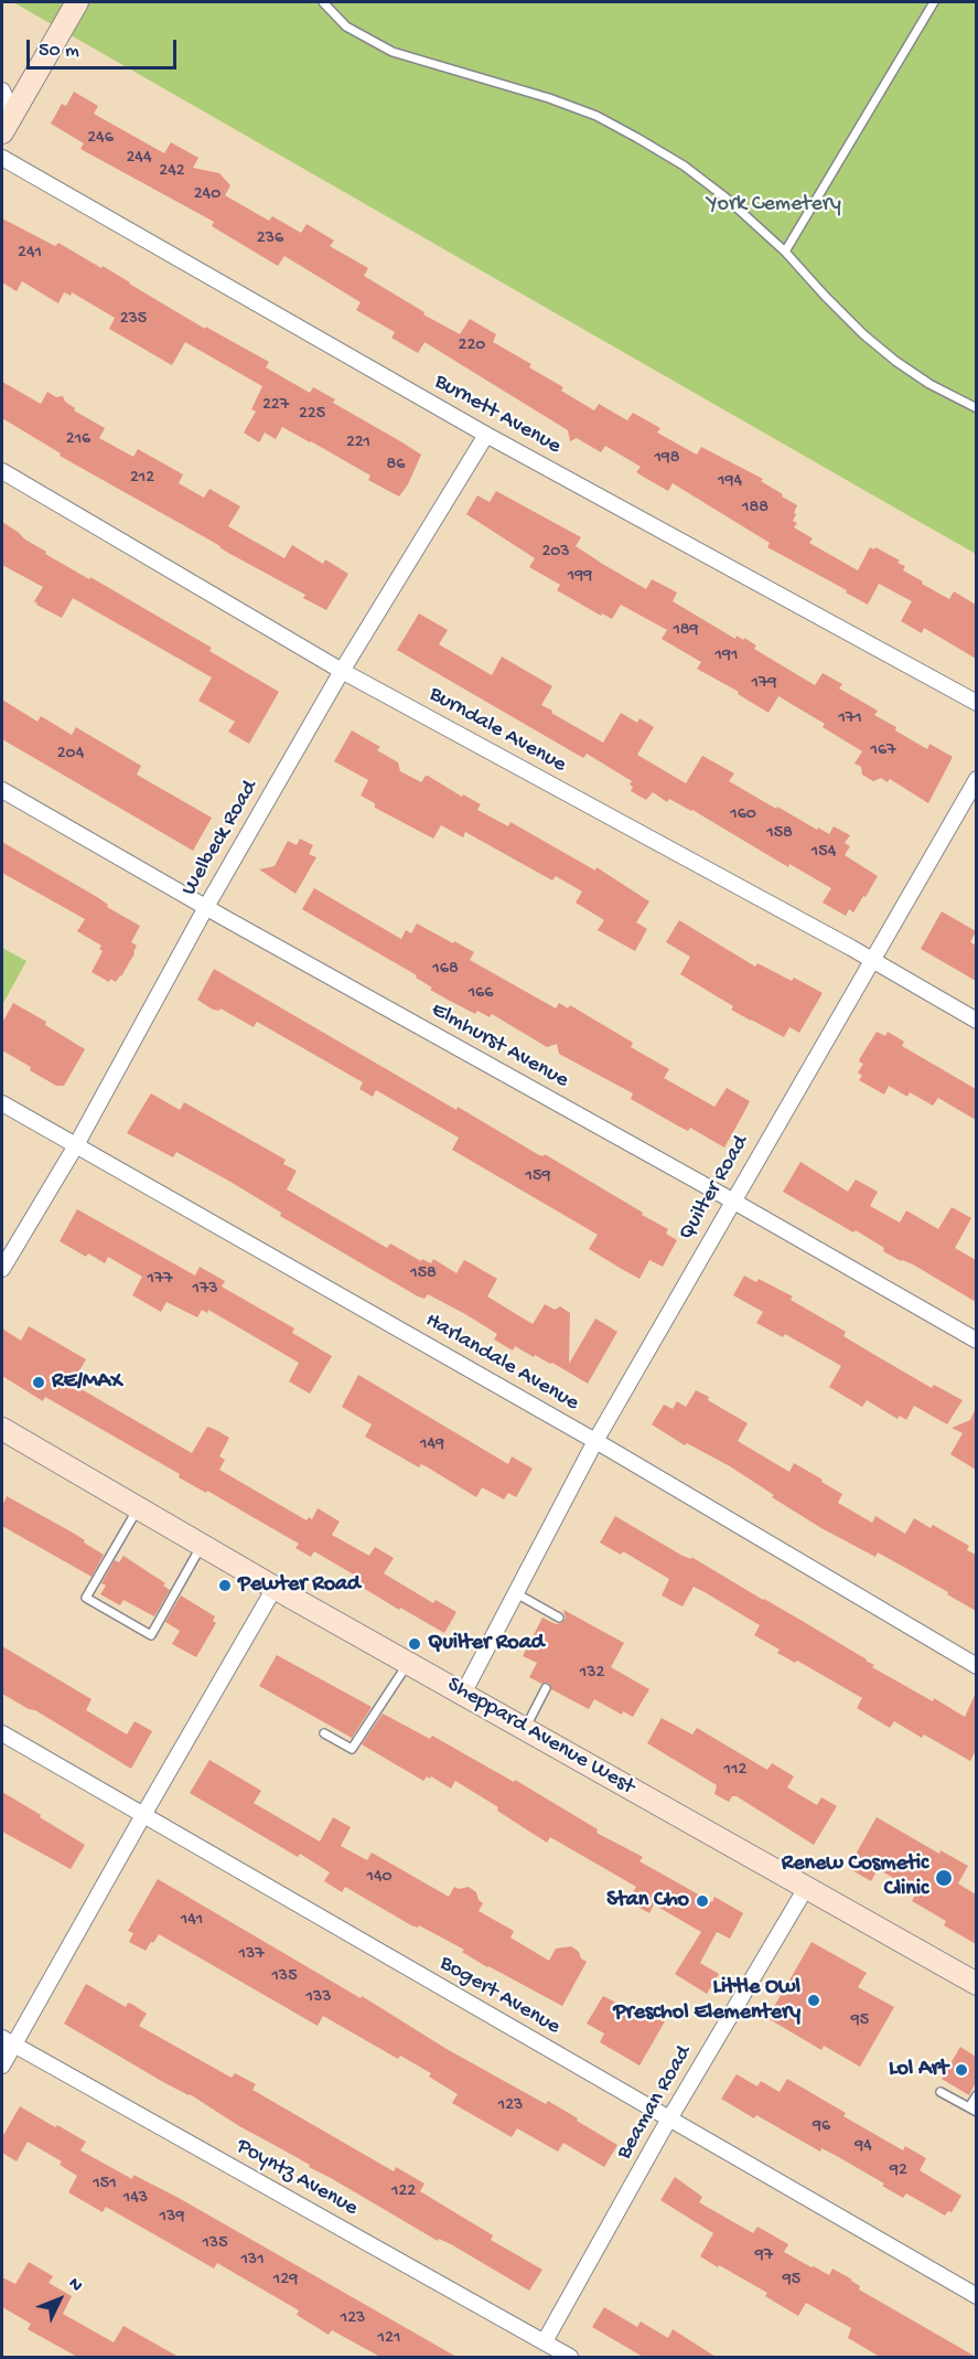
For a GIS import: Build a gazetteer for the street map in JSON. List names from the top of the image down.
{
  "streets": {
    "main road": ["Sheppard Avenue West"],
    "street": [
      "Burnett Avenue",
      "Burndale Avenue",
      "Welbeck Road",
      "Elmhurst Avenue",
      "Quilter Road",
      "Harlandale Avenue",
      "Bogert Avenue",
      "Beaman Road",
      "Poyntz Avenue"
    ]
  },
  "crossings": [
    ["Burnett Avenue", "Welbeck Road"],
    ["Burndale Avenue", "Welbeck Road"],
    ["Burndale Avenue", "Quilter Road"],
    ["Welbeck Road", "Elmhurst Avenue"],
    ["Welbeck Road", "Harlandale Avenue"],
    ["Elmhurst Avenue", "Quilter Road"],
    ["Quilter Road", "Harlandale Avenue"],
    ["Quilter Road", "Sheppard Avenue West"],
    ["Sheppard Avenue West", "Beaman Road"],
    ["Bogert Avenue", "Beaman Road"],
    ["Beaman Road", "Poyntz Avenue"]
  ],
  "parks": ["York Cemetery"],
  "places": [
    "RE/MAX",
    "Pewter Road",
    "Quilter Road",
    "Renew Cosmetic Clinic",
    "Stan Cho",
    "Little Owl Preschol Elementery",
    "Lol Art"
  ],
  "house_numbers": [
    "246",
    "244",
    "242",
    "240",
    "236",
    "241",
    "235",
    "220",
    "227",
    "225",
    "216",
    "221",
    "198",
    "86",
    "212",
    "194",
    "188",
    "203",
    "199",
    "189",
    "191",
    "179",
    "171",
    "167",
    "204",
    "160",
    "158",
    "154",
    "168",
    "166",
    "159",
    "158",
    "177",
    "173",
    "149",
    "132",
    "112",
    "140",
    "141",
    "137",
    "135",
    "133",
    "95",
    "123",
    "96",
    "94",
    "92",
    "151",
    "122",
    "143",
    "139",
    "135",
    "97",
    "131",
    "129",
    "95",
    "123",
    "121"
  ],
  "scale_bar": "50 m",
  "north": "top right"
}
